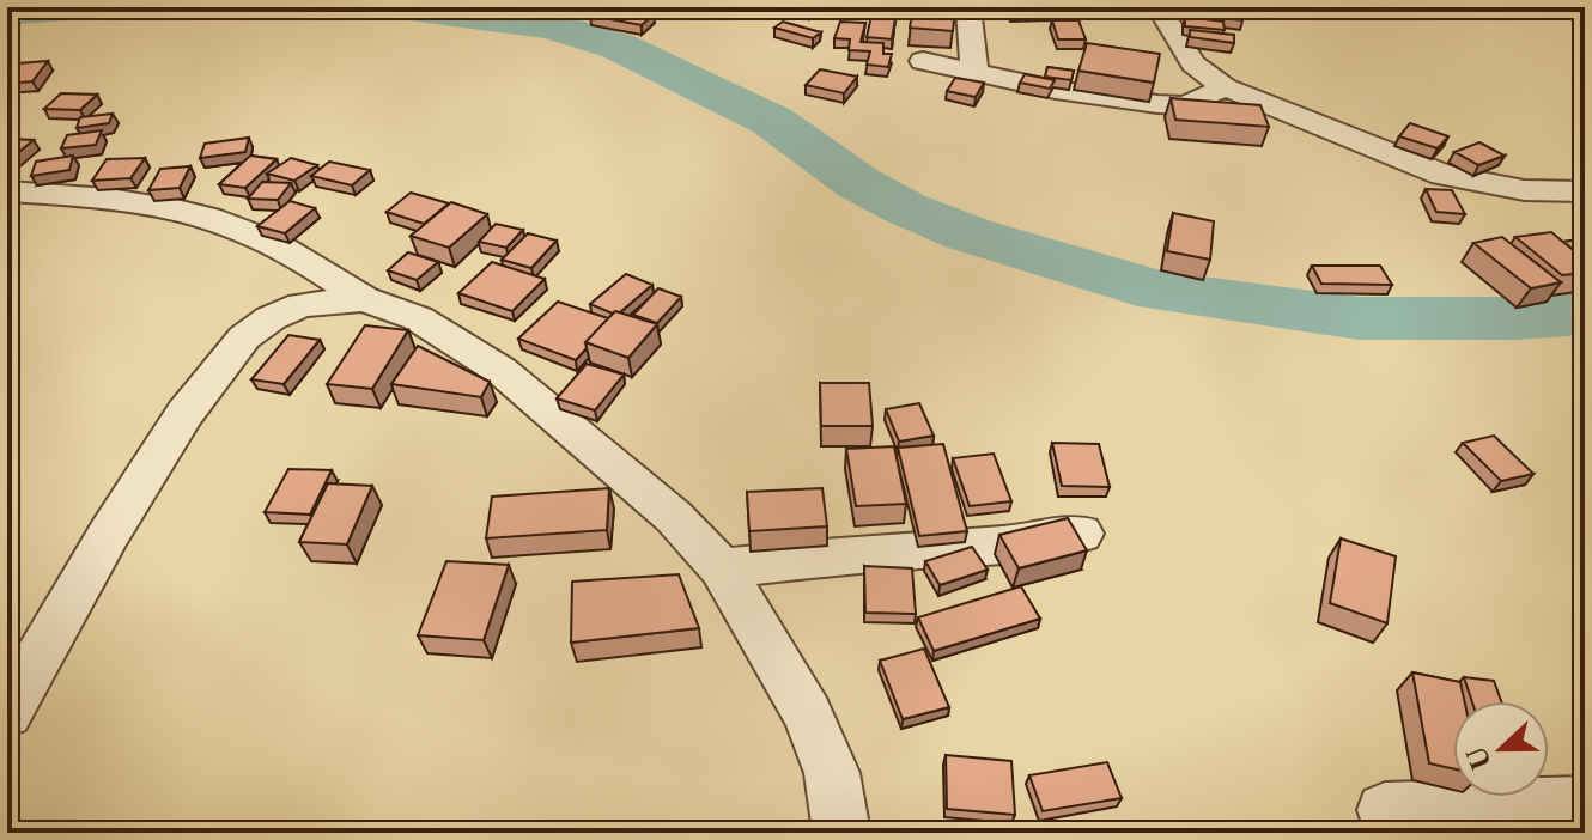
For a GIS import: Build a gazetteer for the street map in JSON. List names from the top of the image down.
{
  "north": "left"
}
